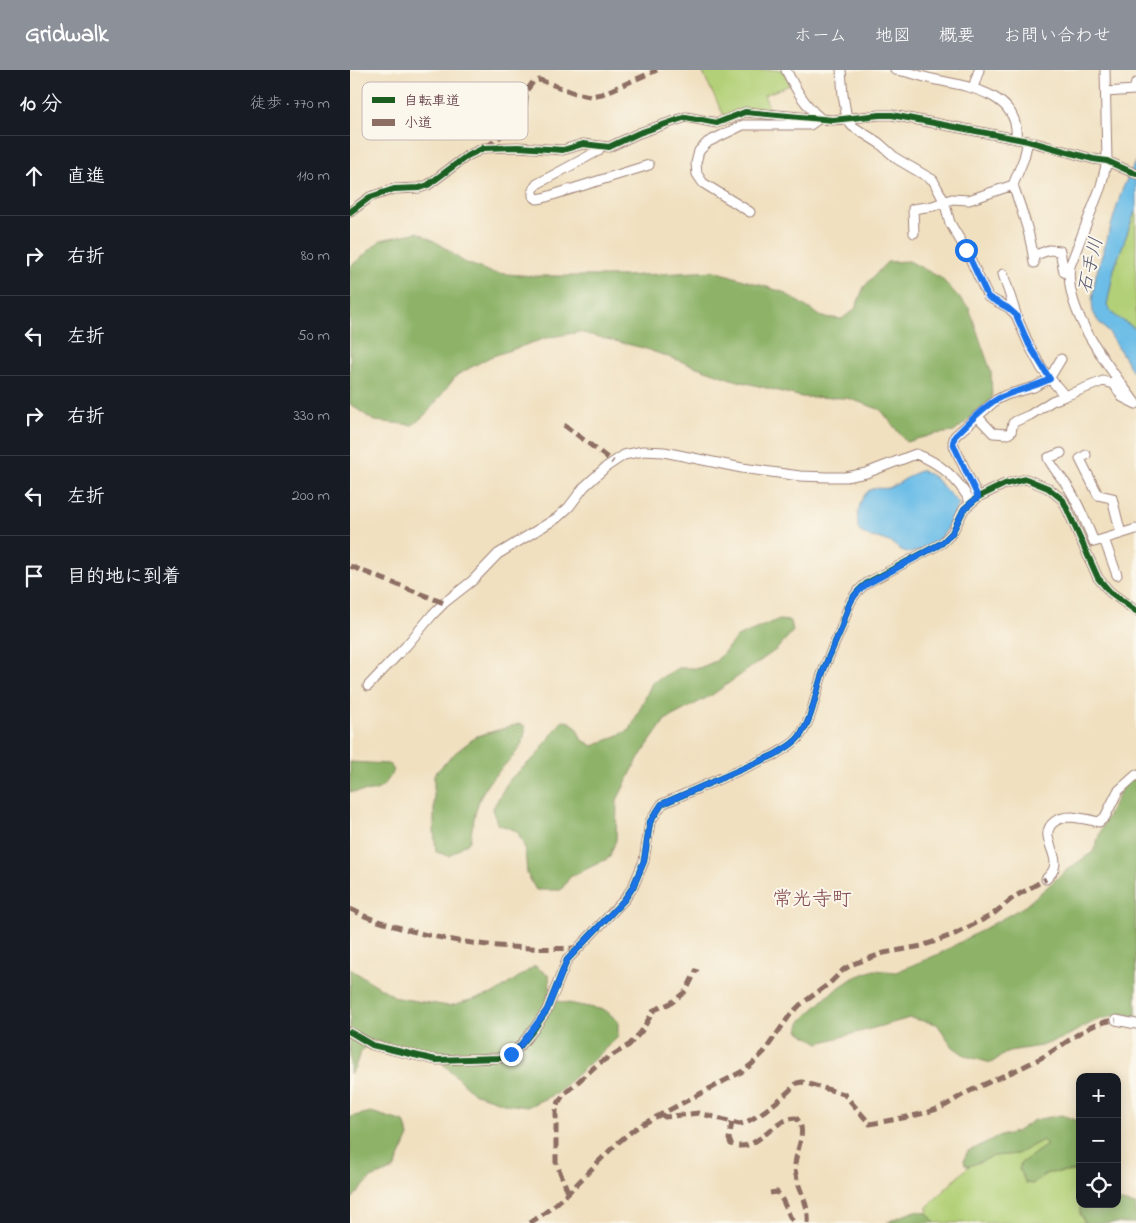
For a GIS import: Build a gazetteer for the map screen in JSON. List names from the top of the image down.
{
  "districts": ["常光寺町"],
  "water": ["石手川"],
  "legend": ["自転車道", "小道"],
  "page": {
    "header": "Gridwalk",
    "nav": [
      "ホーム",
      "地図",
      "概要",
      "お問い合わせ"
    ],
    "heading": ["10 分", "徒歩 · 770 m"],
    "list": [
      ["直進", "110 m"],
      ["右折", "80 m"],
      ["左折", "50 m"],
      ["右折", "330 m"],
      ["左折", "200 m"],
      "目的地に到着"
    ],
    "map_buttons": ["+", "−"]
  }
}
